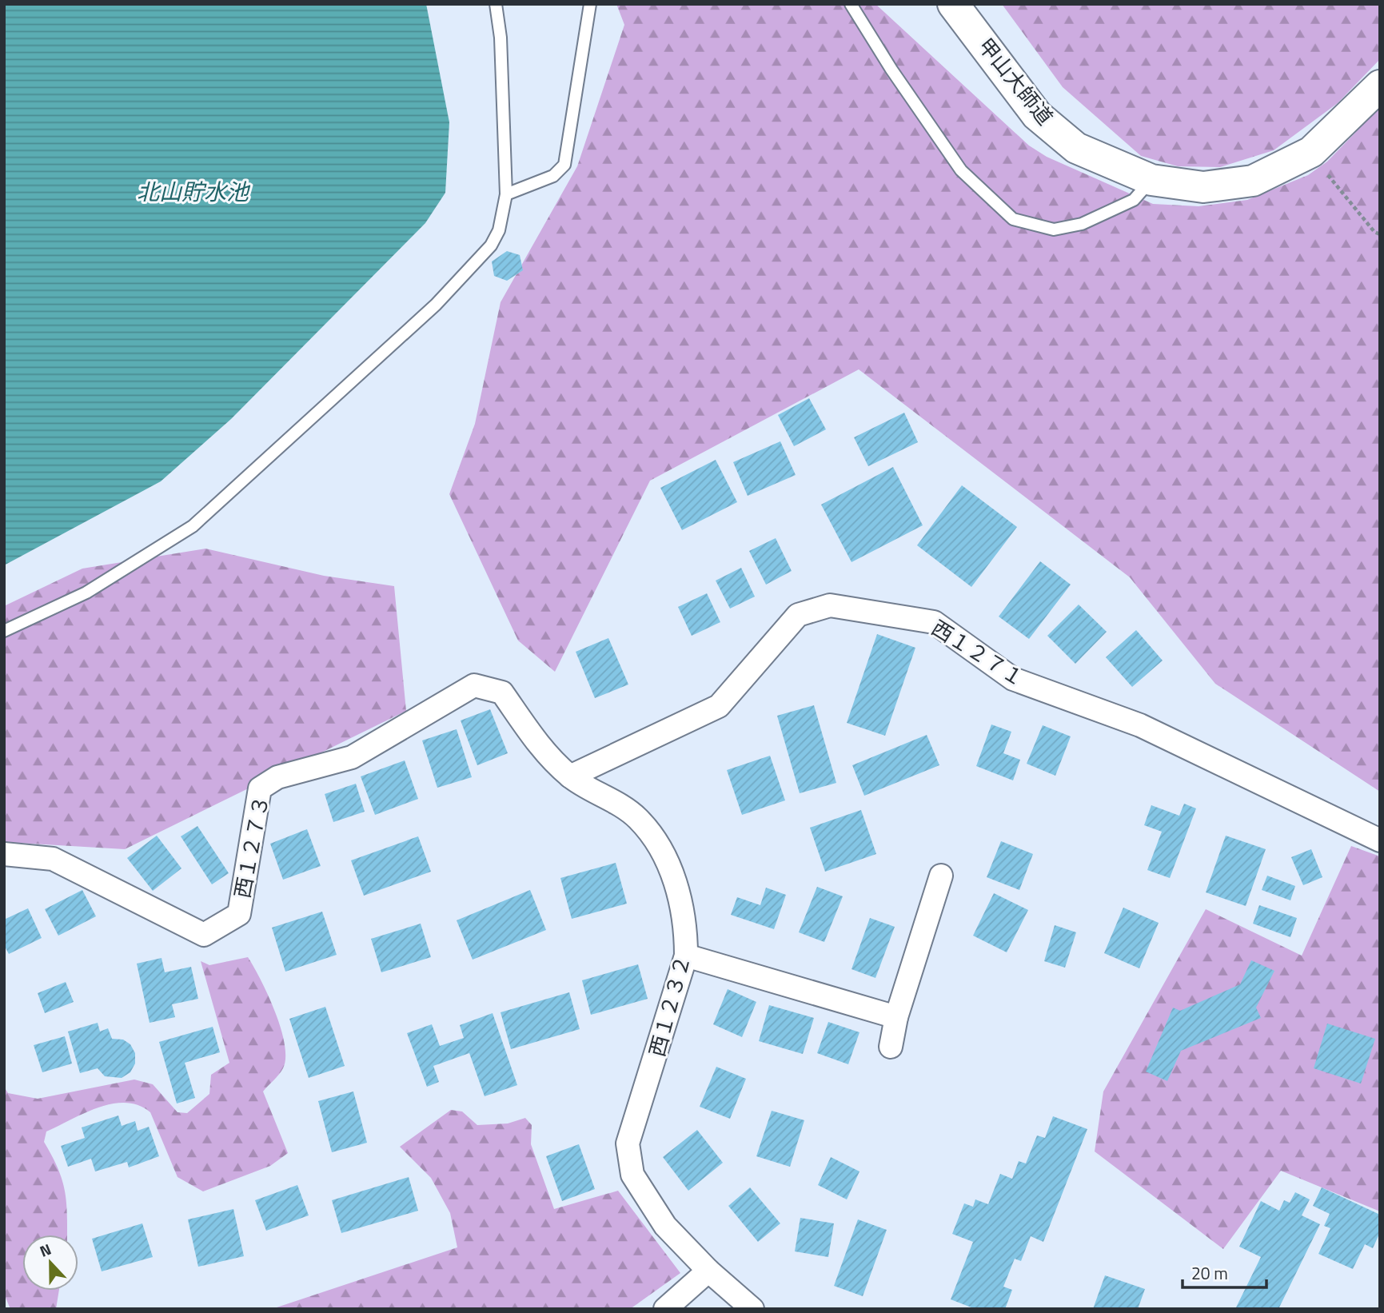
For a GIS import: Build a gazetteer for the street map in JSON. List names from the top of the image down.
{
  "streets": {
    "street": [
      "甲山大師道",
      "西１２７１",
      "西１２７３",
      "西１２３２"
    ]
  },
  "crossings": [
    ["西１２７１", "西１２３２"],
    ["西１２７３", "西１２３２"]
  ],
  "water": ["北山貯水池"],
  "scale_bar": "20 m",
  "north": "top"
}
